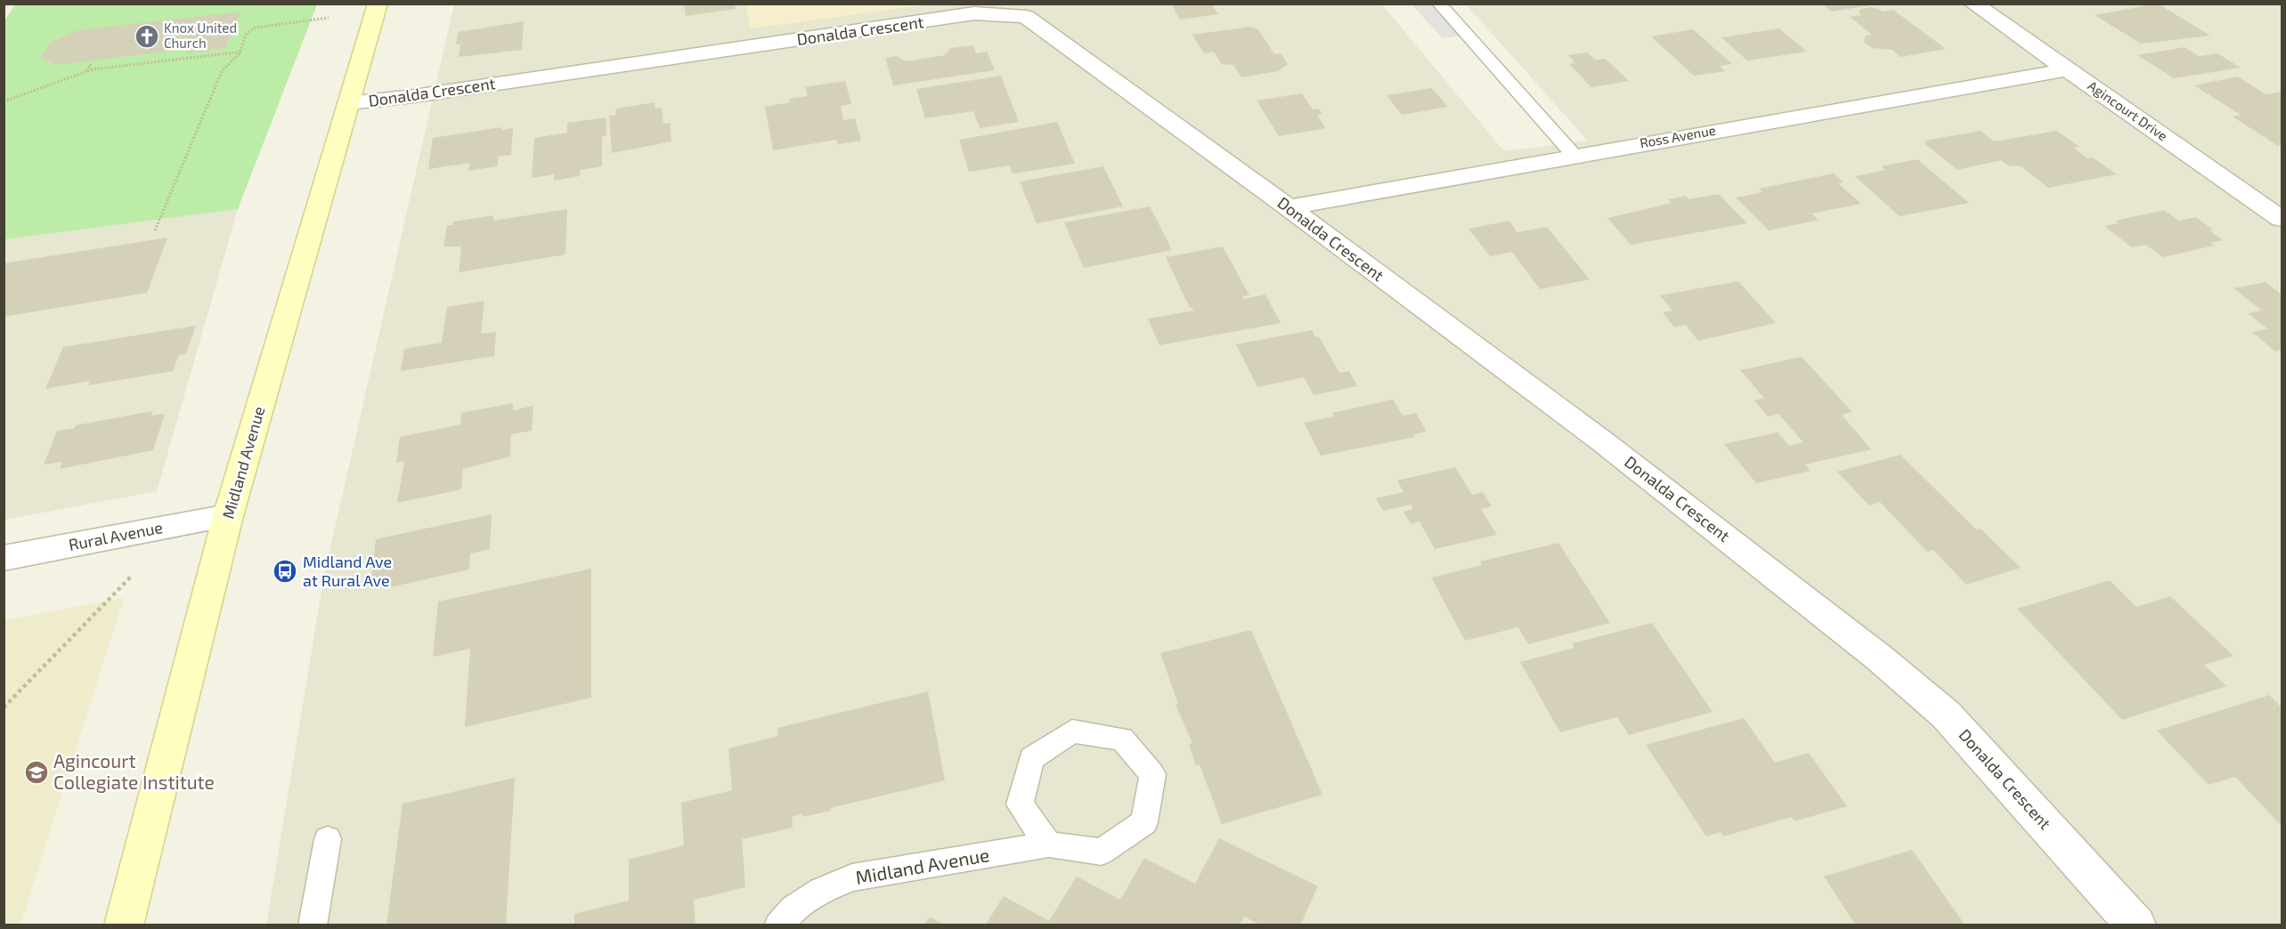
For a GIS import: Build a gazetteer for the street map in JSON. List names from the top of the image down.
{
  "streets": {
    "main road": ["Midland Avenue"],
    "street": [
      "Donalda Crescent",
      "Agincourt Drive",
      "Ross Avenue",
      "Rural Avenue"
    ]
  },
  "crossings": [
    ["Donalda Crescent", "Ross Avenue"],
    ["Donalda Crescent", "Midland Avenue"],
    ["Agincourt Drive", "Ross Avenue"],
    ["Midland Avenue", "Rural Avenue"]
  ],
  "places": {
    "church": ["Knox United Church"],
    "bus stop": ["Midland Ave at Rural Ave"],
    "school or university": ["Agincourt Collegiate Institute"]
  }
}
